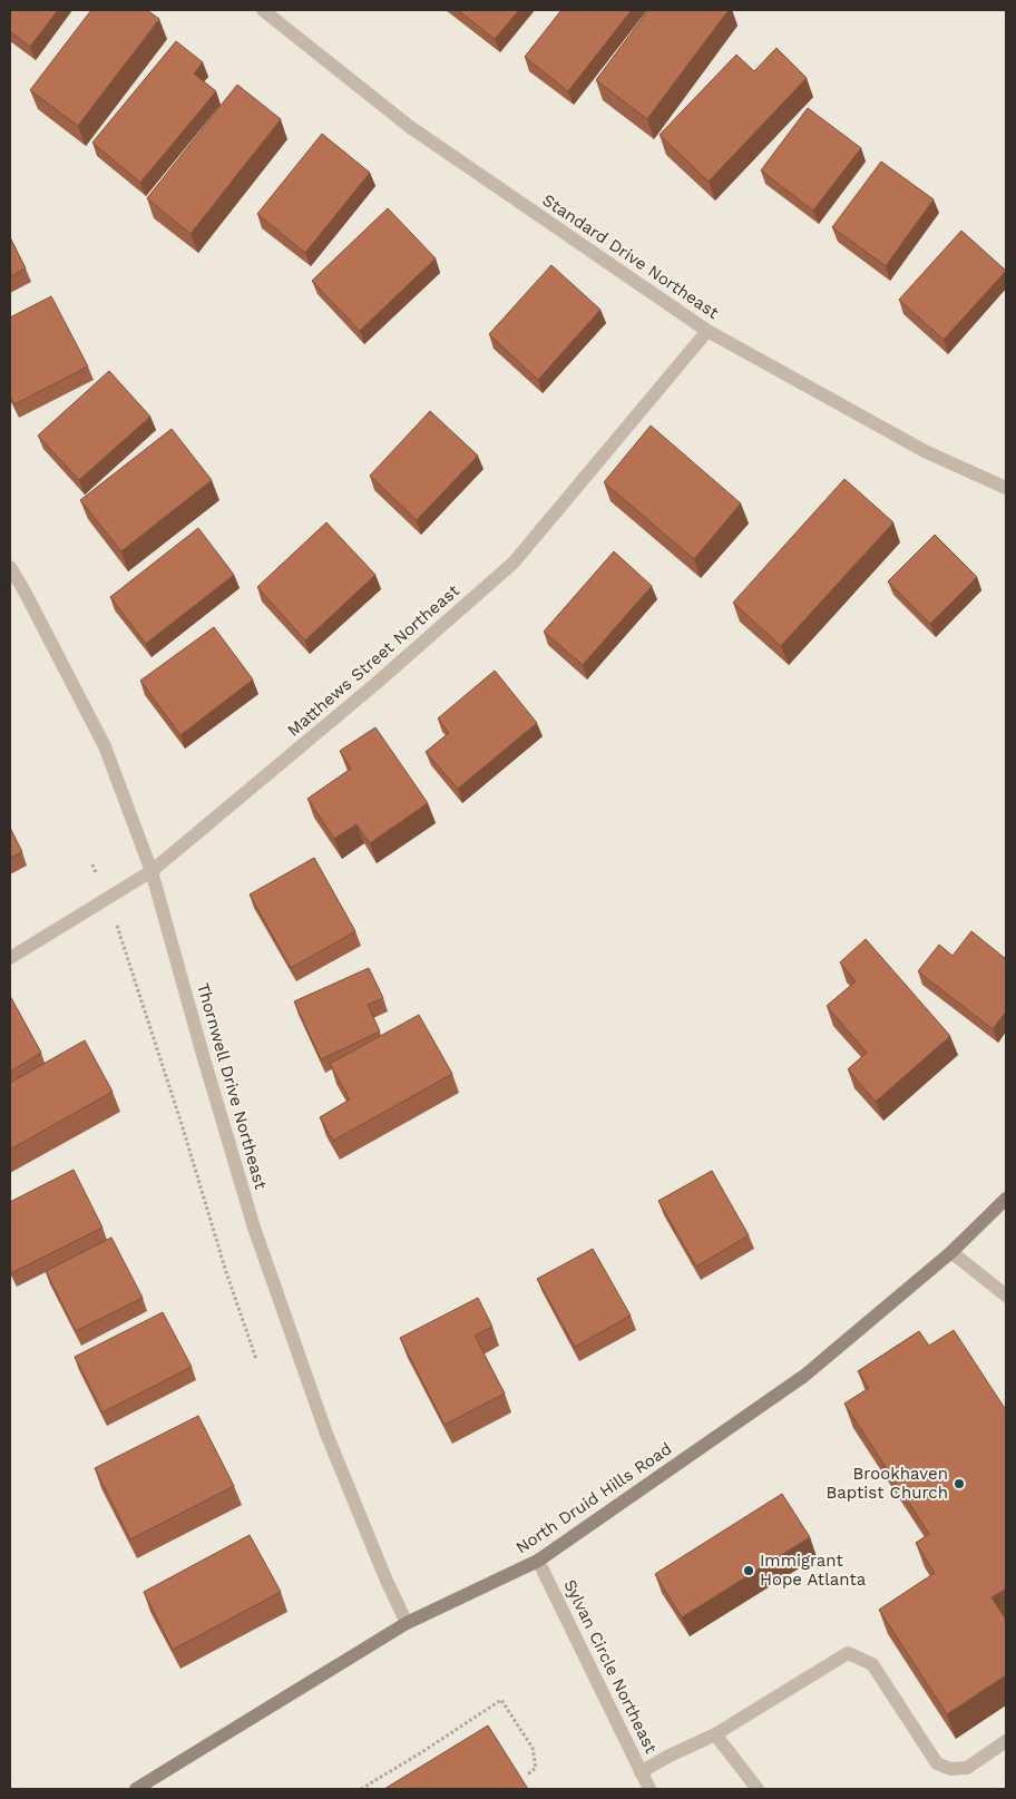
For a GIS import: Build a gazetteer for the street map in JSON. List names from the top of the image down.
{
  "streets": {
    "main road": ["North Druid Hills Road"],
    "street": [
      "Standard Drive Northeast",
      "Matthews Street Northeast",
      "Thornwell Drive Northeast",
      "Sylvan Circle Northeast"
    ]
  },
  "crossings": [
    ["Standard Drive Northeast", "Matthews Street Northeast"],
    ["Matthews Street Northeast", "Thornwell Drive Northeast"],
    ["Thornwell Drive Northeast", "North Druid Hills Road"],
    ["North Druid Hills Road", "Sylvan Circle Northeast"]
  ],
  "places": ["Brookhaven Baptist Church", "Immigrant Hope Atlanta"]
}
